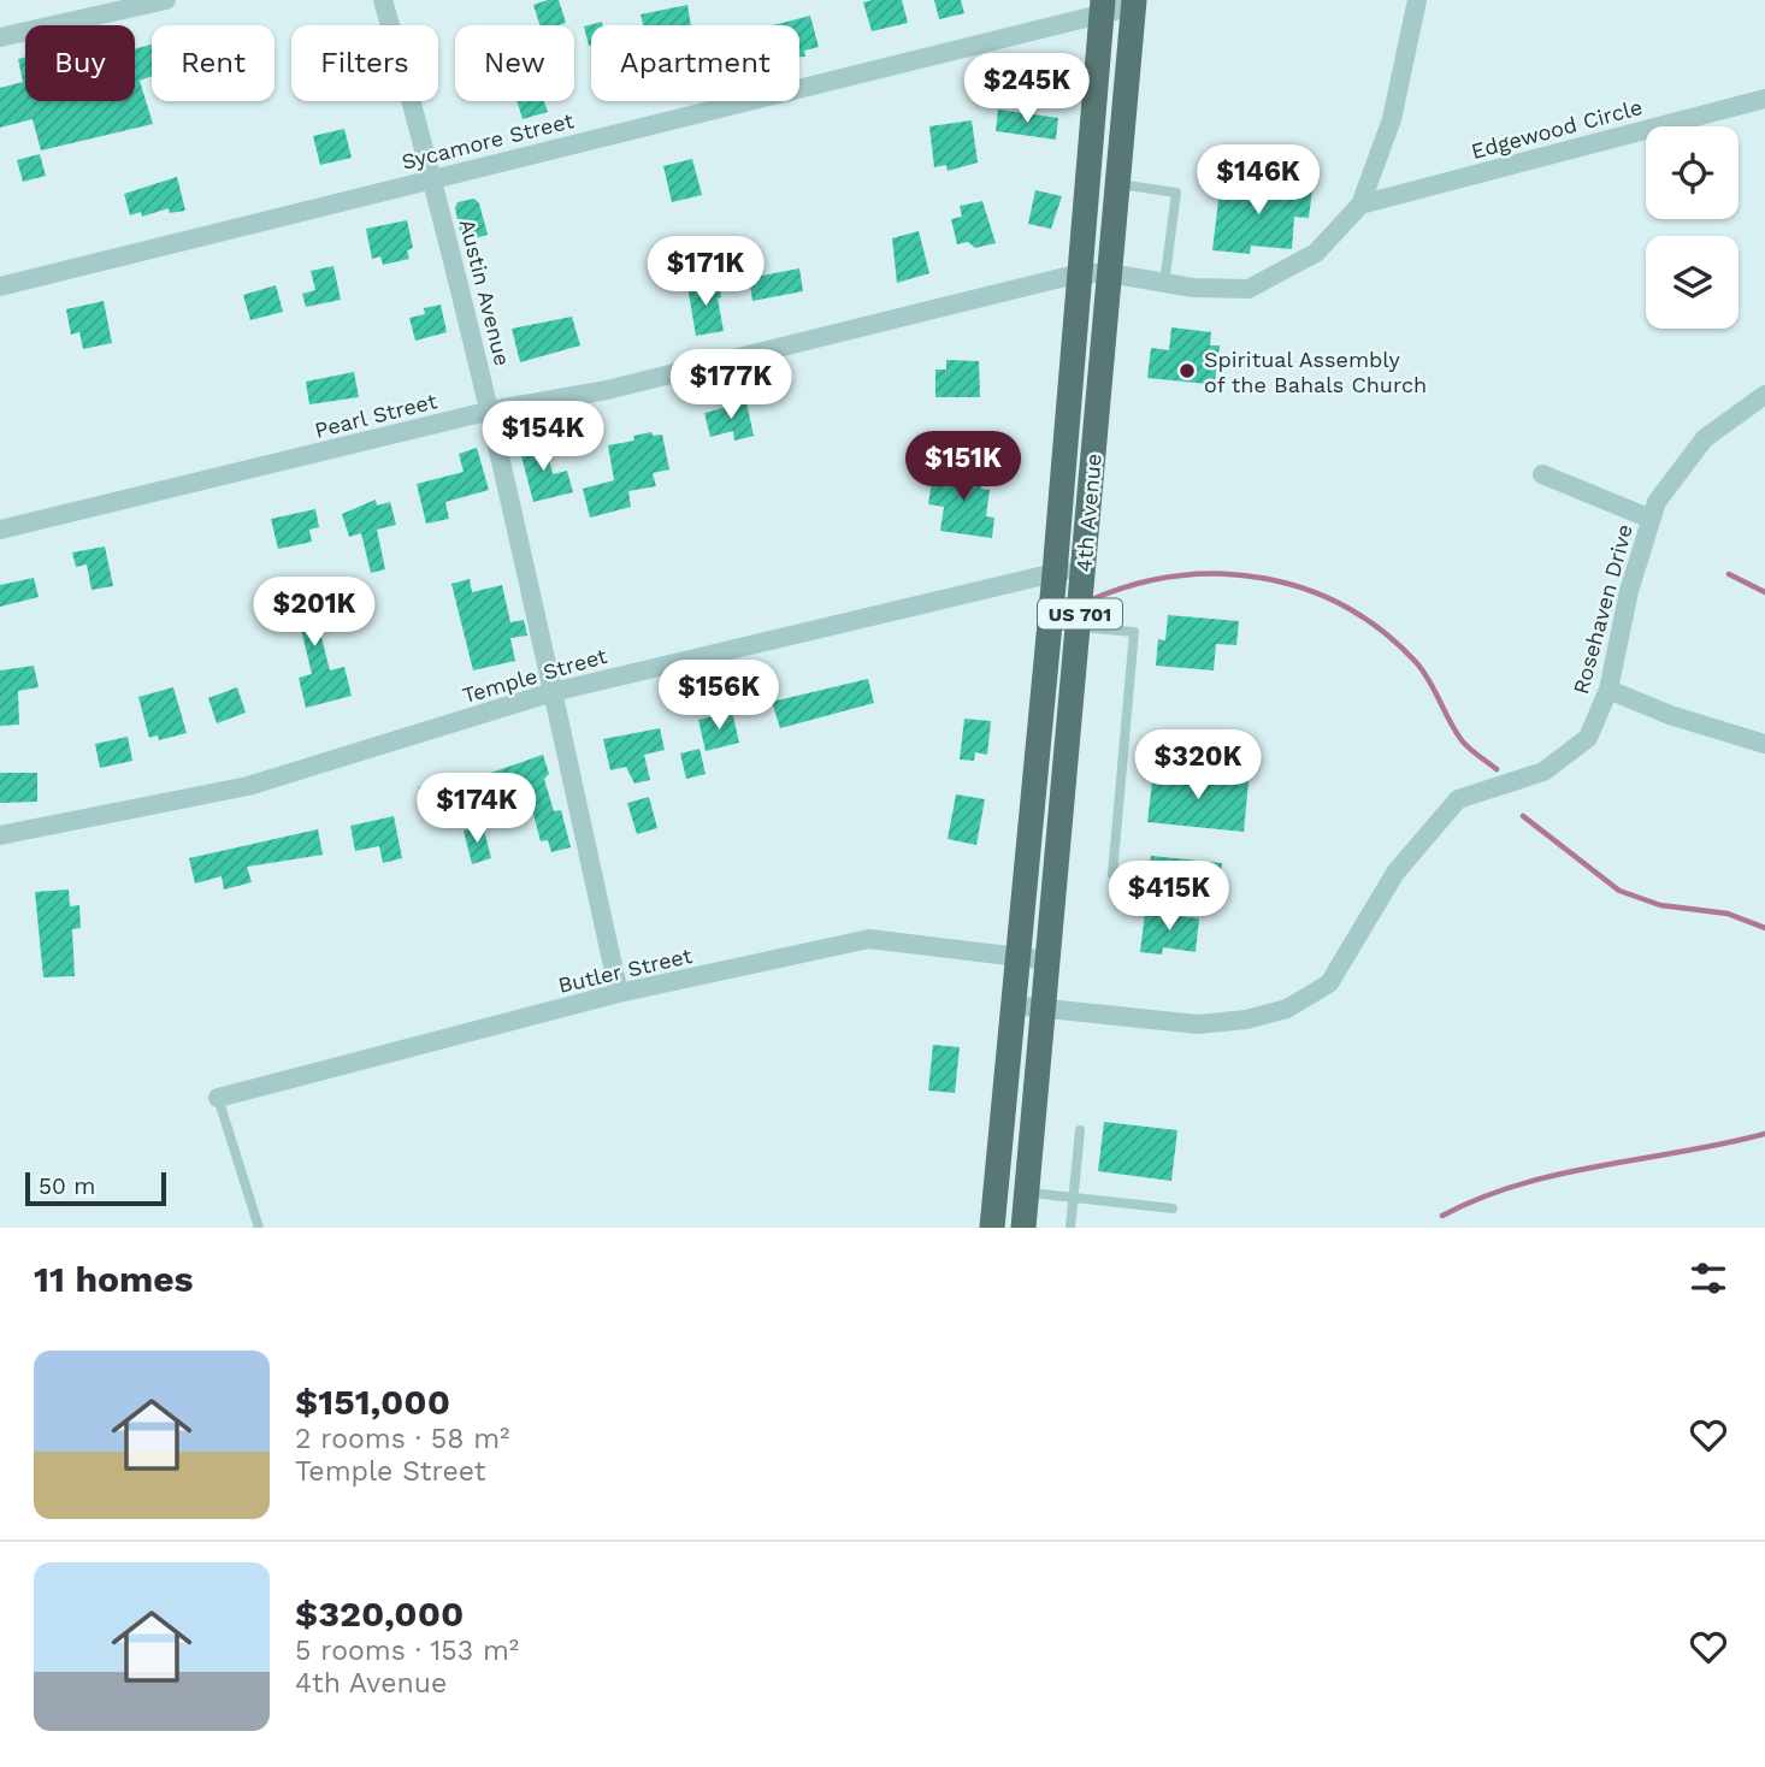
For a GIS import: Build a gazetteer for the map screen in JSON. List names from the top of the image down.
{
  "streets": {
    "main road": ["4th Avenue", "US 701"],
    "street": [
      "Edgewood Circle",
      "Sycamore Street",
      "Austin Avenue",
      "Pearl Street",
      "Rosehaven Drive",
      "Temple Street",
      "Butler Street"
    ]
  },
  "crossings": [
    ["Edgewood Circle", "Pearl Street"],
    ["Sycamore Street", "Austin Avenue"],
    ["Sycamore Street", "4th Avenue"],
    ["Austin Avenue", "Pearl Street"],
    ["Austin Avenue", "Temple Street"],
    ["Austin Avenue", "Butler Street"],
    ["Pearl Street", "4th Avenue"],
    ["4th Avenue", "Rosehaven Drive"],
    ["4th Avenue", "Temple Street"],
    ["4th Avenue", "Butler Street"]
  ],
  "places": ["Spiritual Assembly of the Bahals Church"],
  "scale_bar": "50 m",
  "page": {
    "chip": [
      "Buy",
      "Rent",
      "Filters",
      "New",
      "Apartment"
    ],
    "price": [
      "$245K",
      "$146K",
      "$171K",
      "$177K",
      "$154K",
      "$151K",
      "$201K",
      "$156K",
      "$320K",
      "$174K",
      "$415K"
    ],
    "scale": "50 m",
    "heading": "11 homes",
    "list": [
      {
        "name": "$151,000",
        "note": "2 rooms · 58 m² · Temple Street"
      },
      {
        "name": "$320,000",
        "note": "5 rooms · 153 m² · 4th Avenue"
      }
    ]
  }
}
